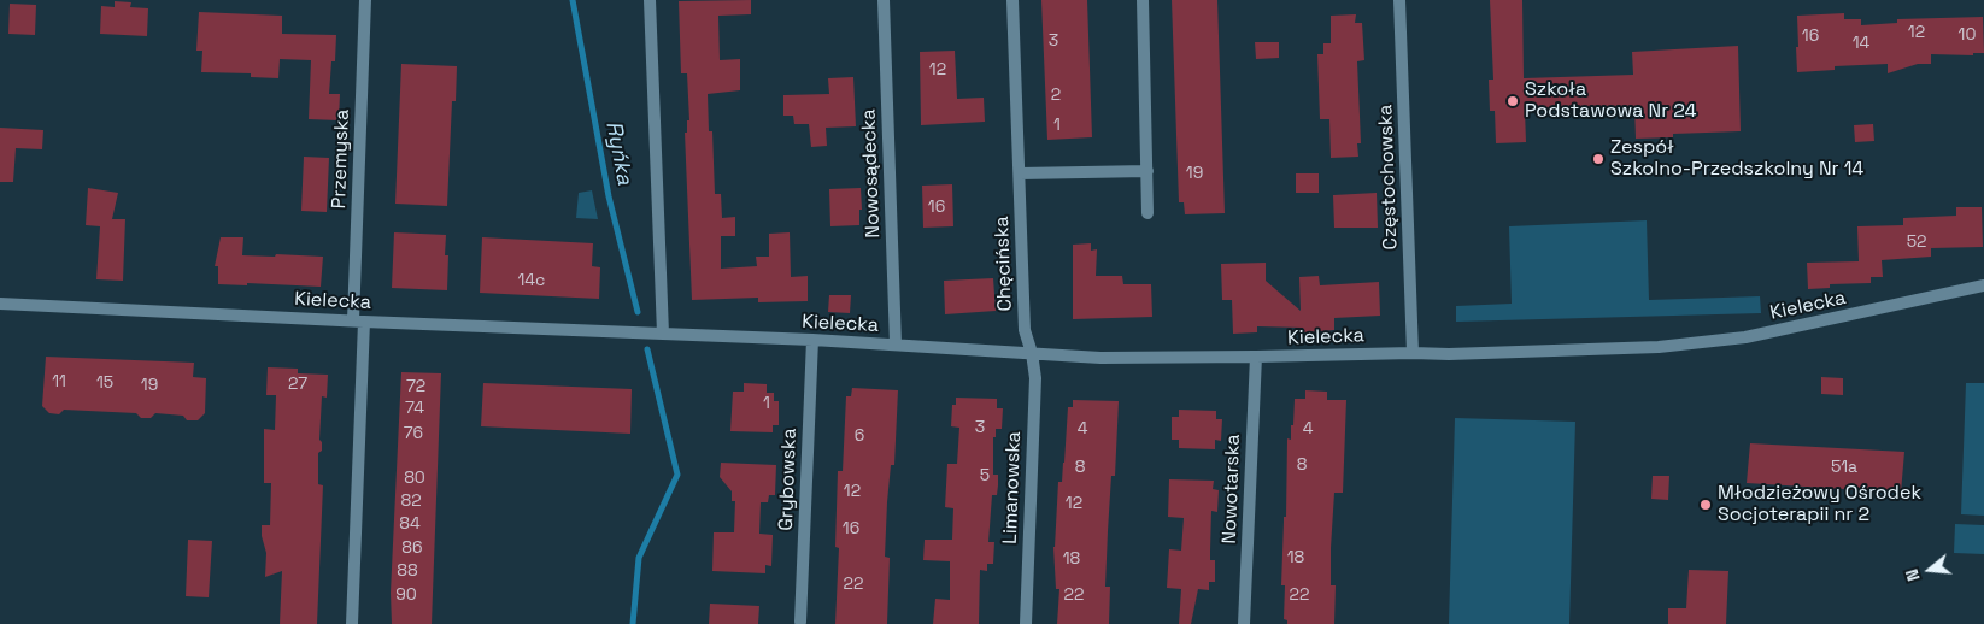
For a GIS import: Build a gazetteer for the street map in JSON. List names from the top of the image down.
{
  "streets": {
    "street": [
      "Przemyska",
      "Nowosądecka",
      "Częstochowska",
      "Chęcińska",
      "Kielecka",
      "Grybowska",
      "Limanowska",
      "Nowotarska"
    ]
  },
  "crossings": [
    ["Przemyska", "Kielecka"],
    ["Nowosądecka", "Kielecka"],
    ["Częstochowska", "Kielecka"],
    ["Chęcińska", "Kielecka"],
    ["Chęcińska", "Limanowska"],
    ["Kielecka", "Grybowska"],
    ["Kielecka", "Limanowska"],
    ["Kielecka", "Nowotarska"]
  ],
  "water": ["Ryńka"],
  "places": ["Szkoła Podstawowa Nr 24", "Zespół Szkolno-Przedszkolny Nr 14", "Młodzieżowy Ośrodek Socjoterapii nr 2"],
  "house_numbers": [
    "12",
    "10",
    "16",
    "3",
    "14",
    "12",
    "2",
    "1",
    "19",
    "16",
    "52",
    "14c",
    "11",
    "15",
    "27",
    "19",
    "72",
    "1",
    "74",
    "3",
    "4",
    "4",
    "76",
    "6",
    "8",
    "8",
    "51a",
    "5",
    "80",
    "12",
    "82",
    "12",
    "84",
    "16",
    "86",
    "18",
    "18",
    "88",
    "22",
    "90",
    "22",
    "22"
  ],
  "north": "left"
}
